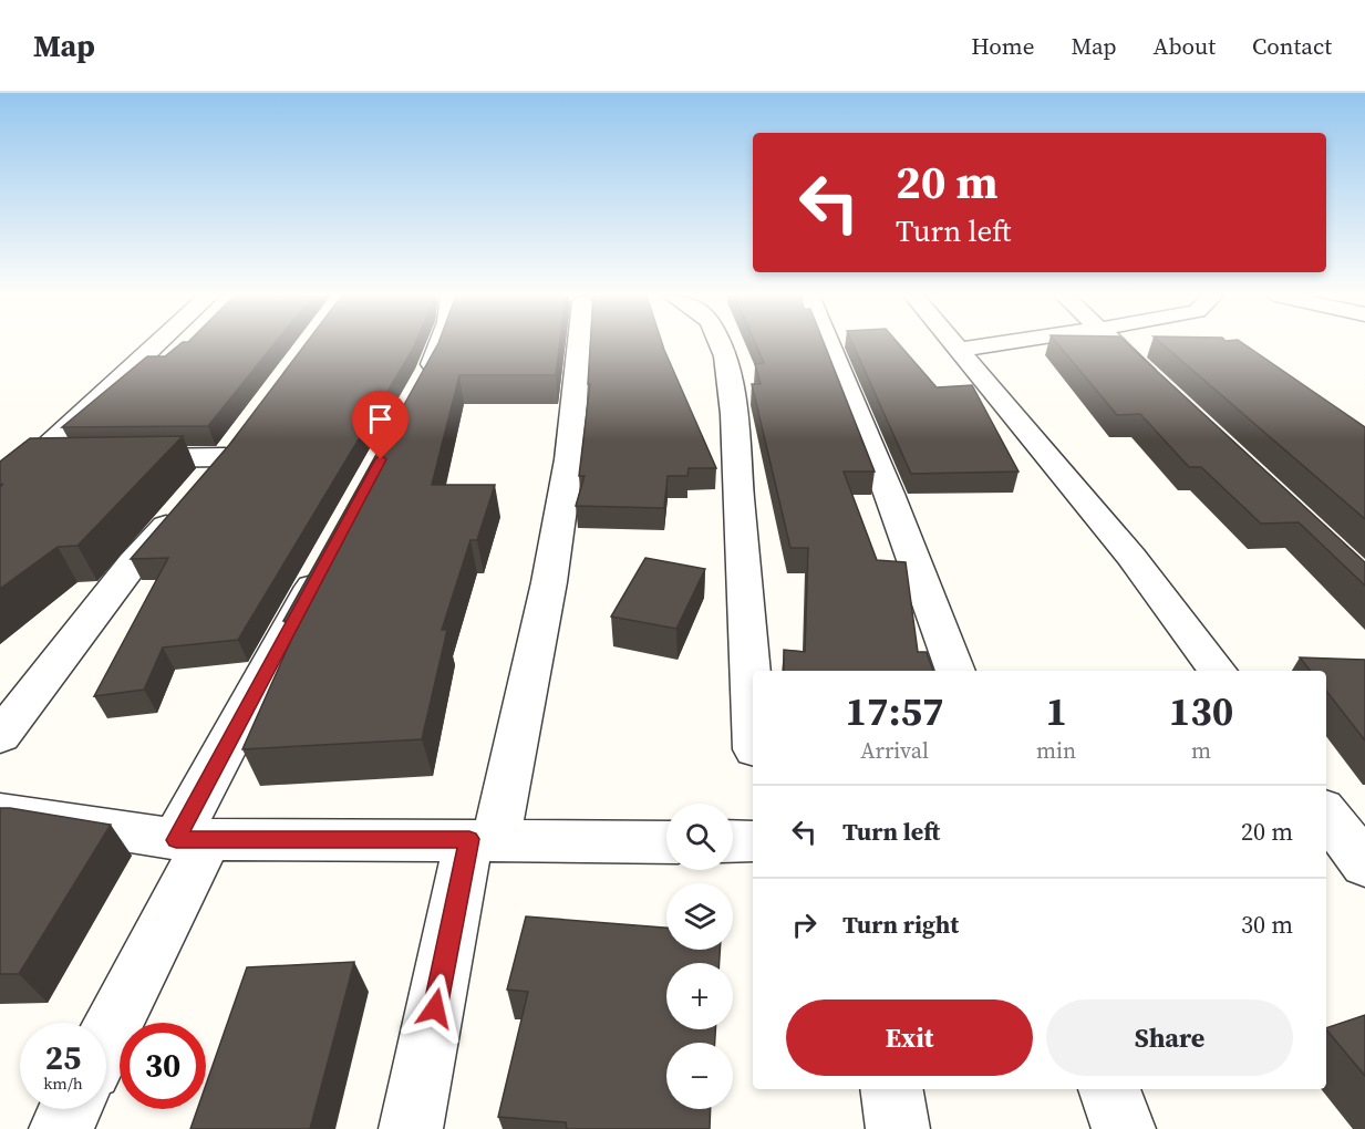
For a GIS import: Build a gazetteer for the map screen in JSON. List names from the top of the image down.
{
  "page": {
    "header": "Map",
    "nav": [
      "Home",
      "Map",
      "About",
      "Contact"
    ],
    "turn": ["20 m", "Turn left"],
    "eta": [
      "17:57",
      "Arrival",
      "1",
      "min",
      "130",
      "m"
    ],
    "list": [
      {
        "name": "Turn left",
        "value": "20 m"
      },
      {
        "name": "Turn right",
        "value": "30 m"
      }
    ],
    "map_buttons": ["+", "−"],
    "buttons": ["Exit", "Share"],
    "speed": "25 km/h",
    "limit": "30"
  }
}
